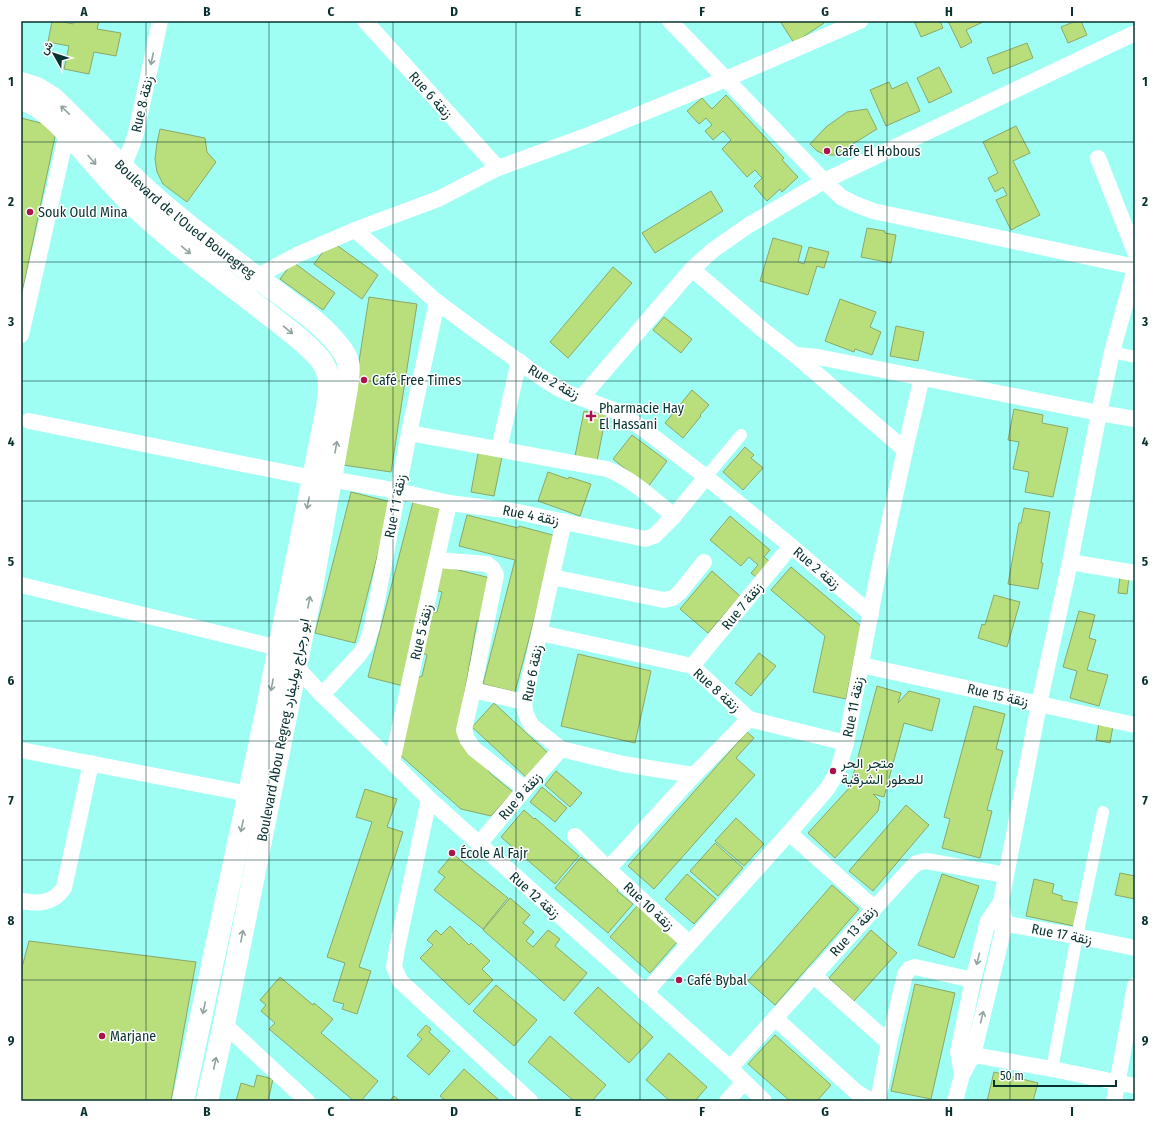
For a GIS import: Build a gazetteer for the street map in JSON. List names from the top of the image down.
{
  "streets": {
    "main road": ["Boulevard de l'Oued Bouregreg", "Boulevard Abou Regreg ابو رجراج بوليفارد"],
    "street": [
      "Rue 6 زنقة",
      "Rue 8 زنقة",
      "Rue 2 زنقة",
      "Rue 1 زنقة 1",
      "Rue 4 زنقة",
      "Rue 7 زنقة",
      "Rue 5 زنقة",
      "Rue 15 زنقة",
      "Rue 11 زنقة",
      "Rue 9 زنقة",
      "Rue 12 زنقة",
      "Rue 10 زنقة",
      "Rue 13 زنقة",
      "Rue 17 زنقة"
    ]
  },
  "crossings": [
    ["Rue 6 زنقة", "Rue 8 زنقة"],
    ["Rue 6 زنقة", "Rue 4 زنقة"],
    ["Rue 6 زنقة", "Rue 9 زنقة"],
    ["Rue 8 زنقة", "Boulevard de l'Oued Bouregreg"],
    ["Rue 8 زنقة", "Rue 7 زنقة"],
    ["Rue 8 زنقة", "Rue 11 زنقة"],
    ["Boulevard de l'Oued Bouregreg", "Boulevard Abou Regreg ابو رجراج بوليفارد"],
    ["Rue 2 زنقة", "Rue 1 زنقة 1"],
    ["Rue 2 زنقة", "Rue 4 زنقة"],
    ["Rue 2 زنقة", "Rue 7 زنقة"],
    ["Rue 2 زنقة", "Rue 11 زنقة"],
    ["Rue 1 زنقة 1", "Rue 4 زنقة"],
    ["Rue 1 زنقة 1", "Rue 12 زنقة"],
    ["Rue 4 زنقة", "Rue 5 زنقة"],
    ["Rue 4 زنقة", "Boulevard Abou Regreg ابو رجراج بوليفارد"],
    ["Rue 5 زنقة", "Rue 12 زنقة"],
    ["Rue 15 زنقة", "Rue 11 زنقة"],
    ["Rue 11 زنقة", "Rue 12 زنقة"],
    ["Rue 11 زنقة", "Rue 10 زنقة"],
    ["Boulevard Abou Regreg ابو رجراج بوليفارد", "Rue 12 زنقة"],
    ["Rue 9 زنقة", "Rue 12 زنقة"],
    ["Rue 12 زنقة", "Rue 13 زنقة"]
  ],
  "places": {
    "other": [
      "Cafe El Hobous",
      "Souk Ould Mina",
      "Café Free Times",
      "متجر الحر للعطور الشرقية",
      "École Al Fajr",
      "Café Bybal",
      "Marjane"
    ],
    "health": ["Pharmacie Hay El Hassani"]
  },
  "scale_bar": "50 m",
  "north": "top left",
  "grid": {
    "columns": [
      "A",
      "B",
      "C",
      "D",
      "E",
      "F",
      "G",
      "H",
      "I"
    ],
    "rows": [
      "1",
      "2",
      "3",
      "4",
      "5",
      "6",
      "7",
      "8",
      "9"
    ]
  }
}
